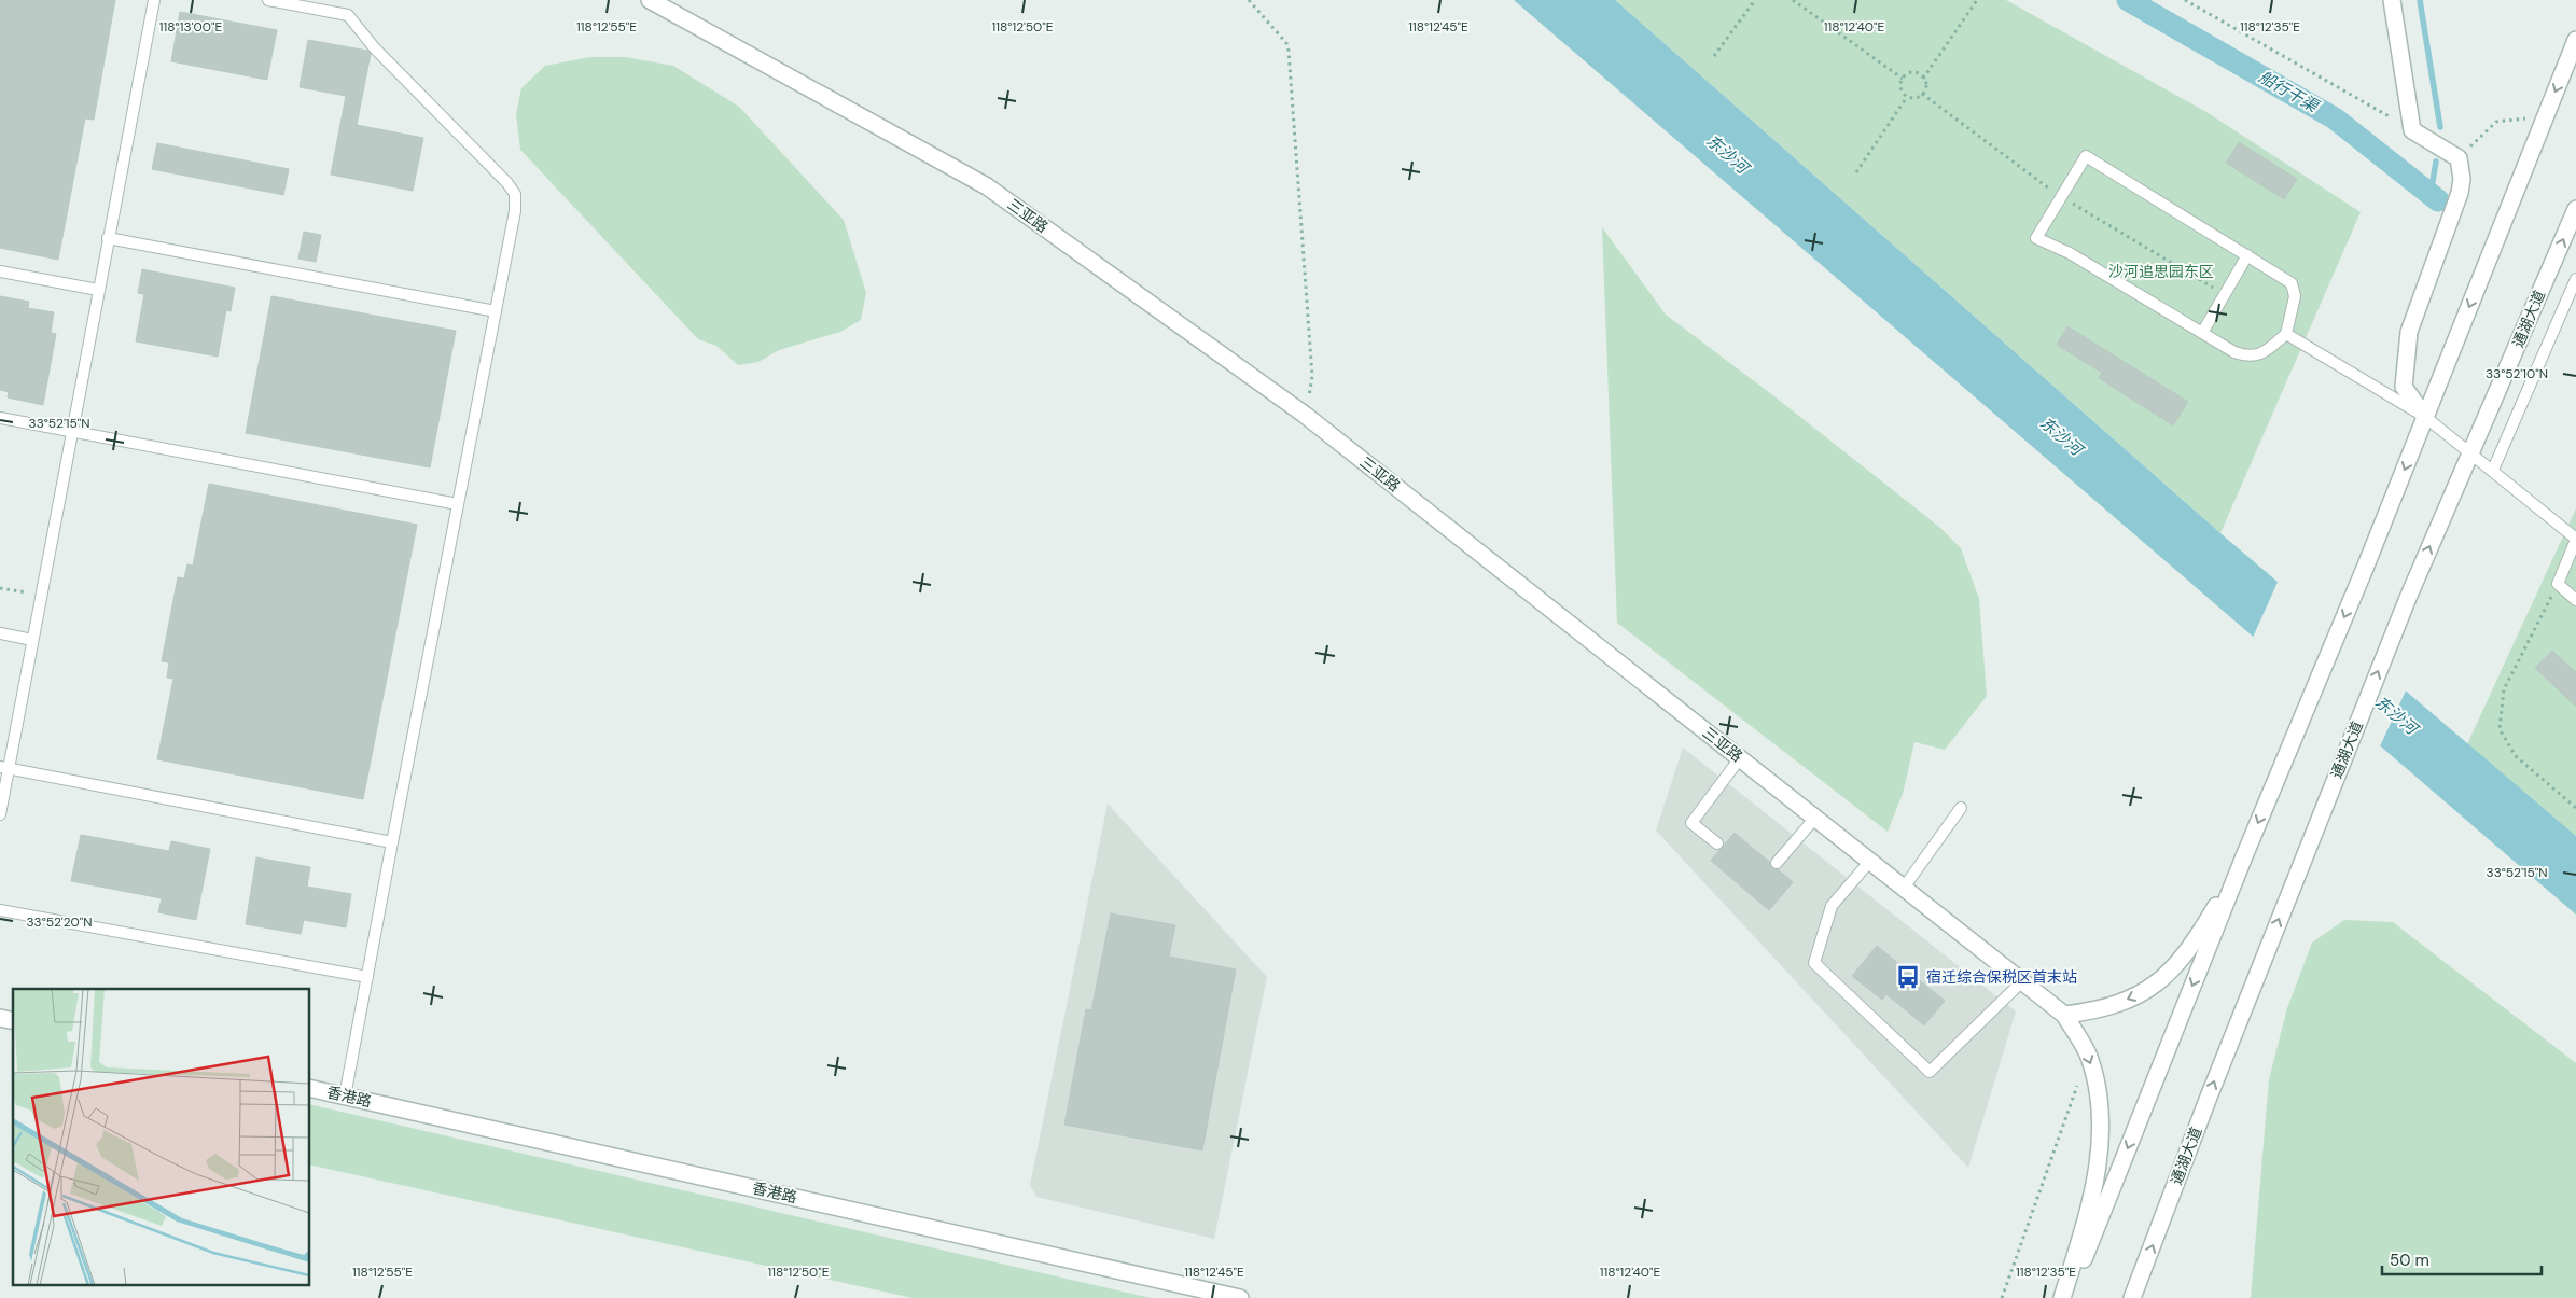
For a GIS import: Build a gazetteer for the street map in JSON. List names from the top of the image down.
{
  "streets": {
    "street": ["三亚路", "通湖大道", "香港路"]
  },
  "water": ["船行干渠", "东沙河"],
  "parks": ["沙河追思园东区"],
  "places": {
    "bus stop": ["宿迁综合保税区首末站"]
  },
  "scale_bar": "50 m",
  "coordinates": [
    "118°12'55\"E",
    "118°12'50\"E",
    "118°12'45\"E",
    "118°12'40\"E",
    "118°12'35\"E",
    "118°13'00\"E",
    "33°52'10\"N",
    "33°52'15\"N",
    "33°52'20\"N"
  ]
}
